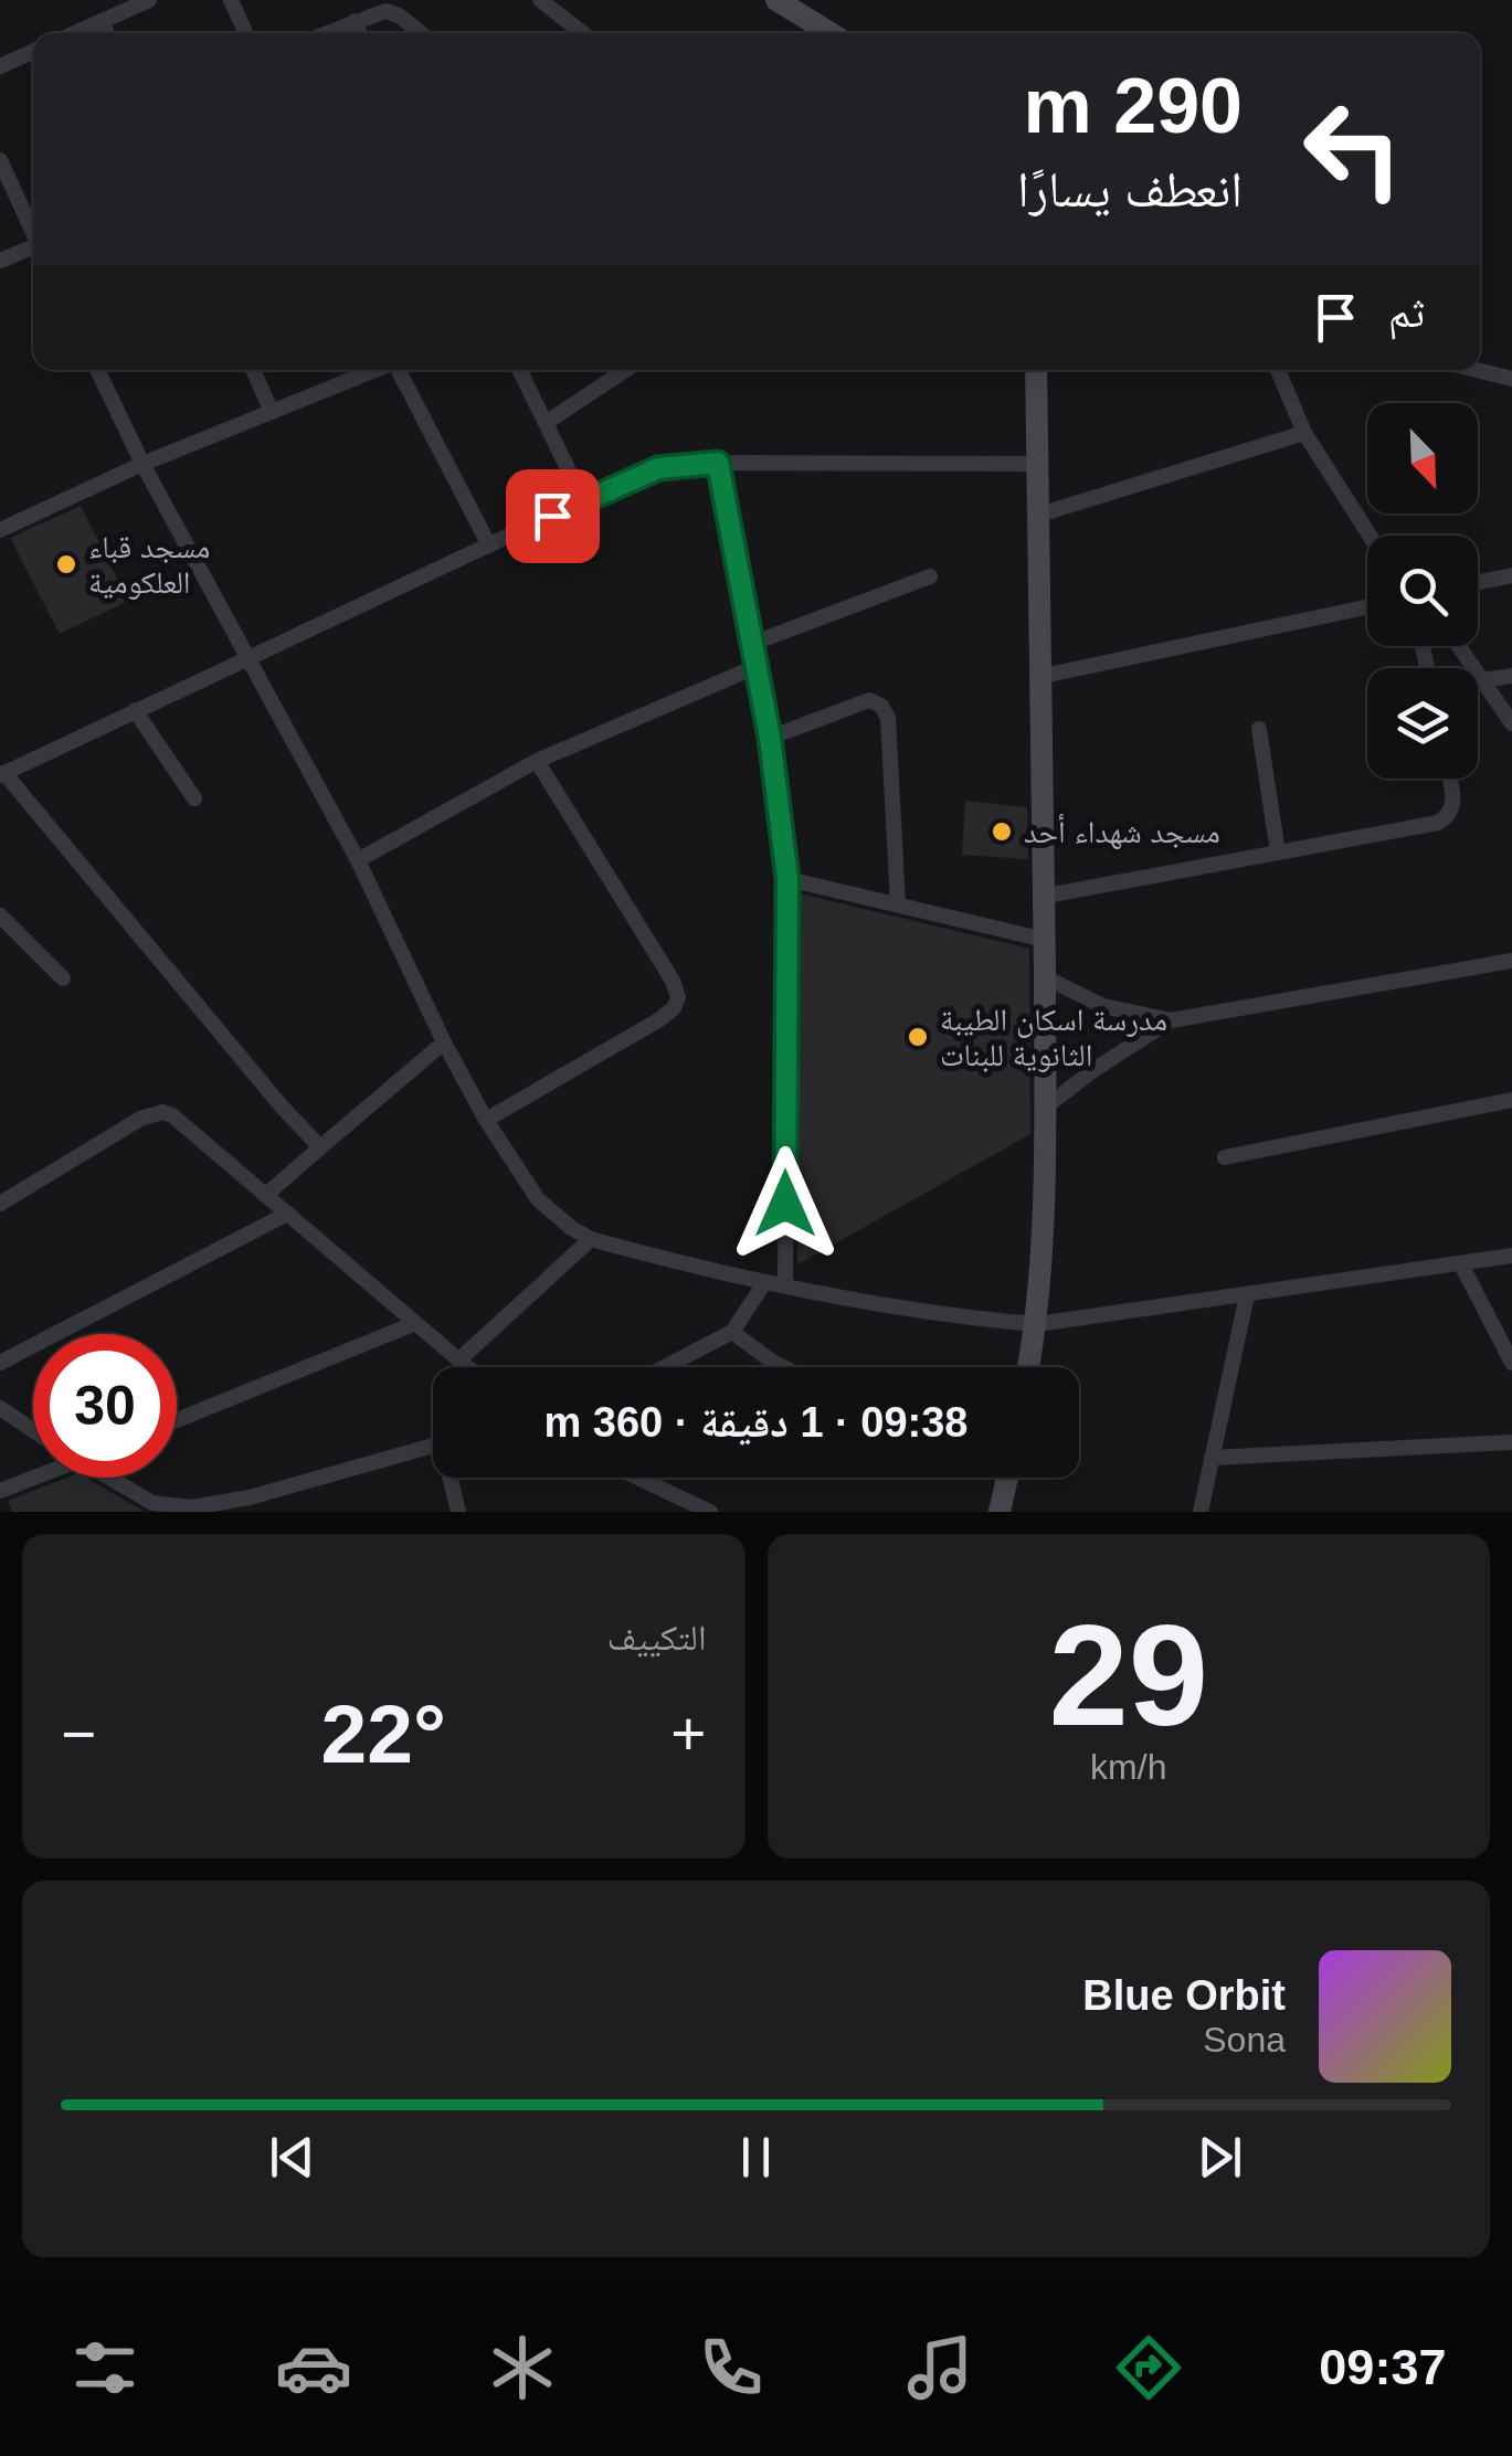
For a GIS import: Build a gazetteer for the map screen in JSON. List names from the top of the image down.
{
  "places": ["مسجد قباء العلكومية", "مسجد شهداء أحد", "مدرسة اسكان الطيبة الثانوية للبنات"],
  "north": "bottom right",
  "page": {
    "turn": ["290 m", "انعطف يسارًا"],
    "then": "ثم",
    "limit": "30",
    "trip": "09:38 · 1 دقيقة · 360 m",
    "tile": [
      ["29", "km/h"],
      "التكييف"
    ],
    "heat": ["−", "22°", "+"],
    "song": ["Blue Orbit", "Sona"],
    "tabs": "09:37"
  }
}
